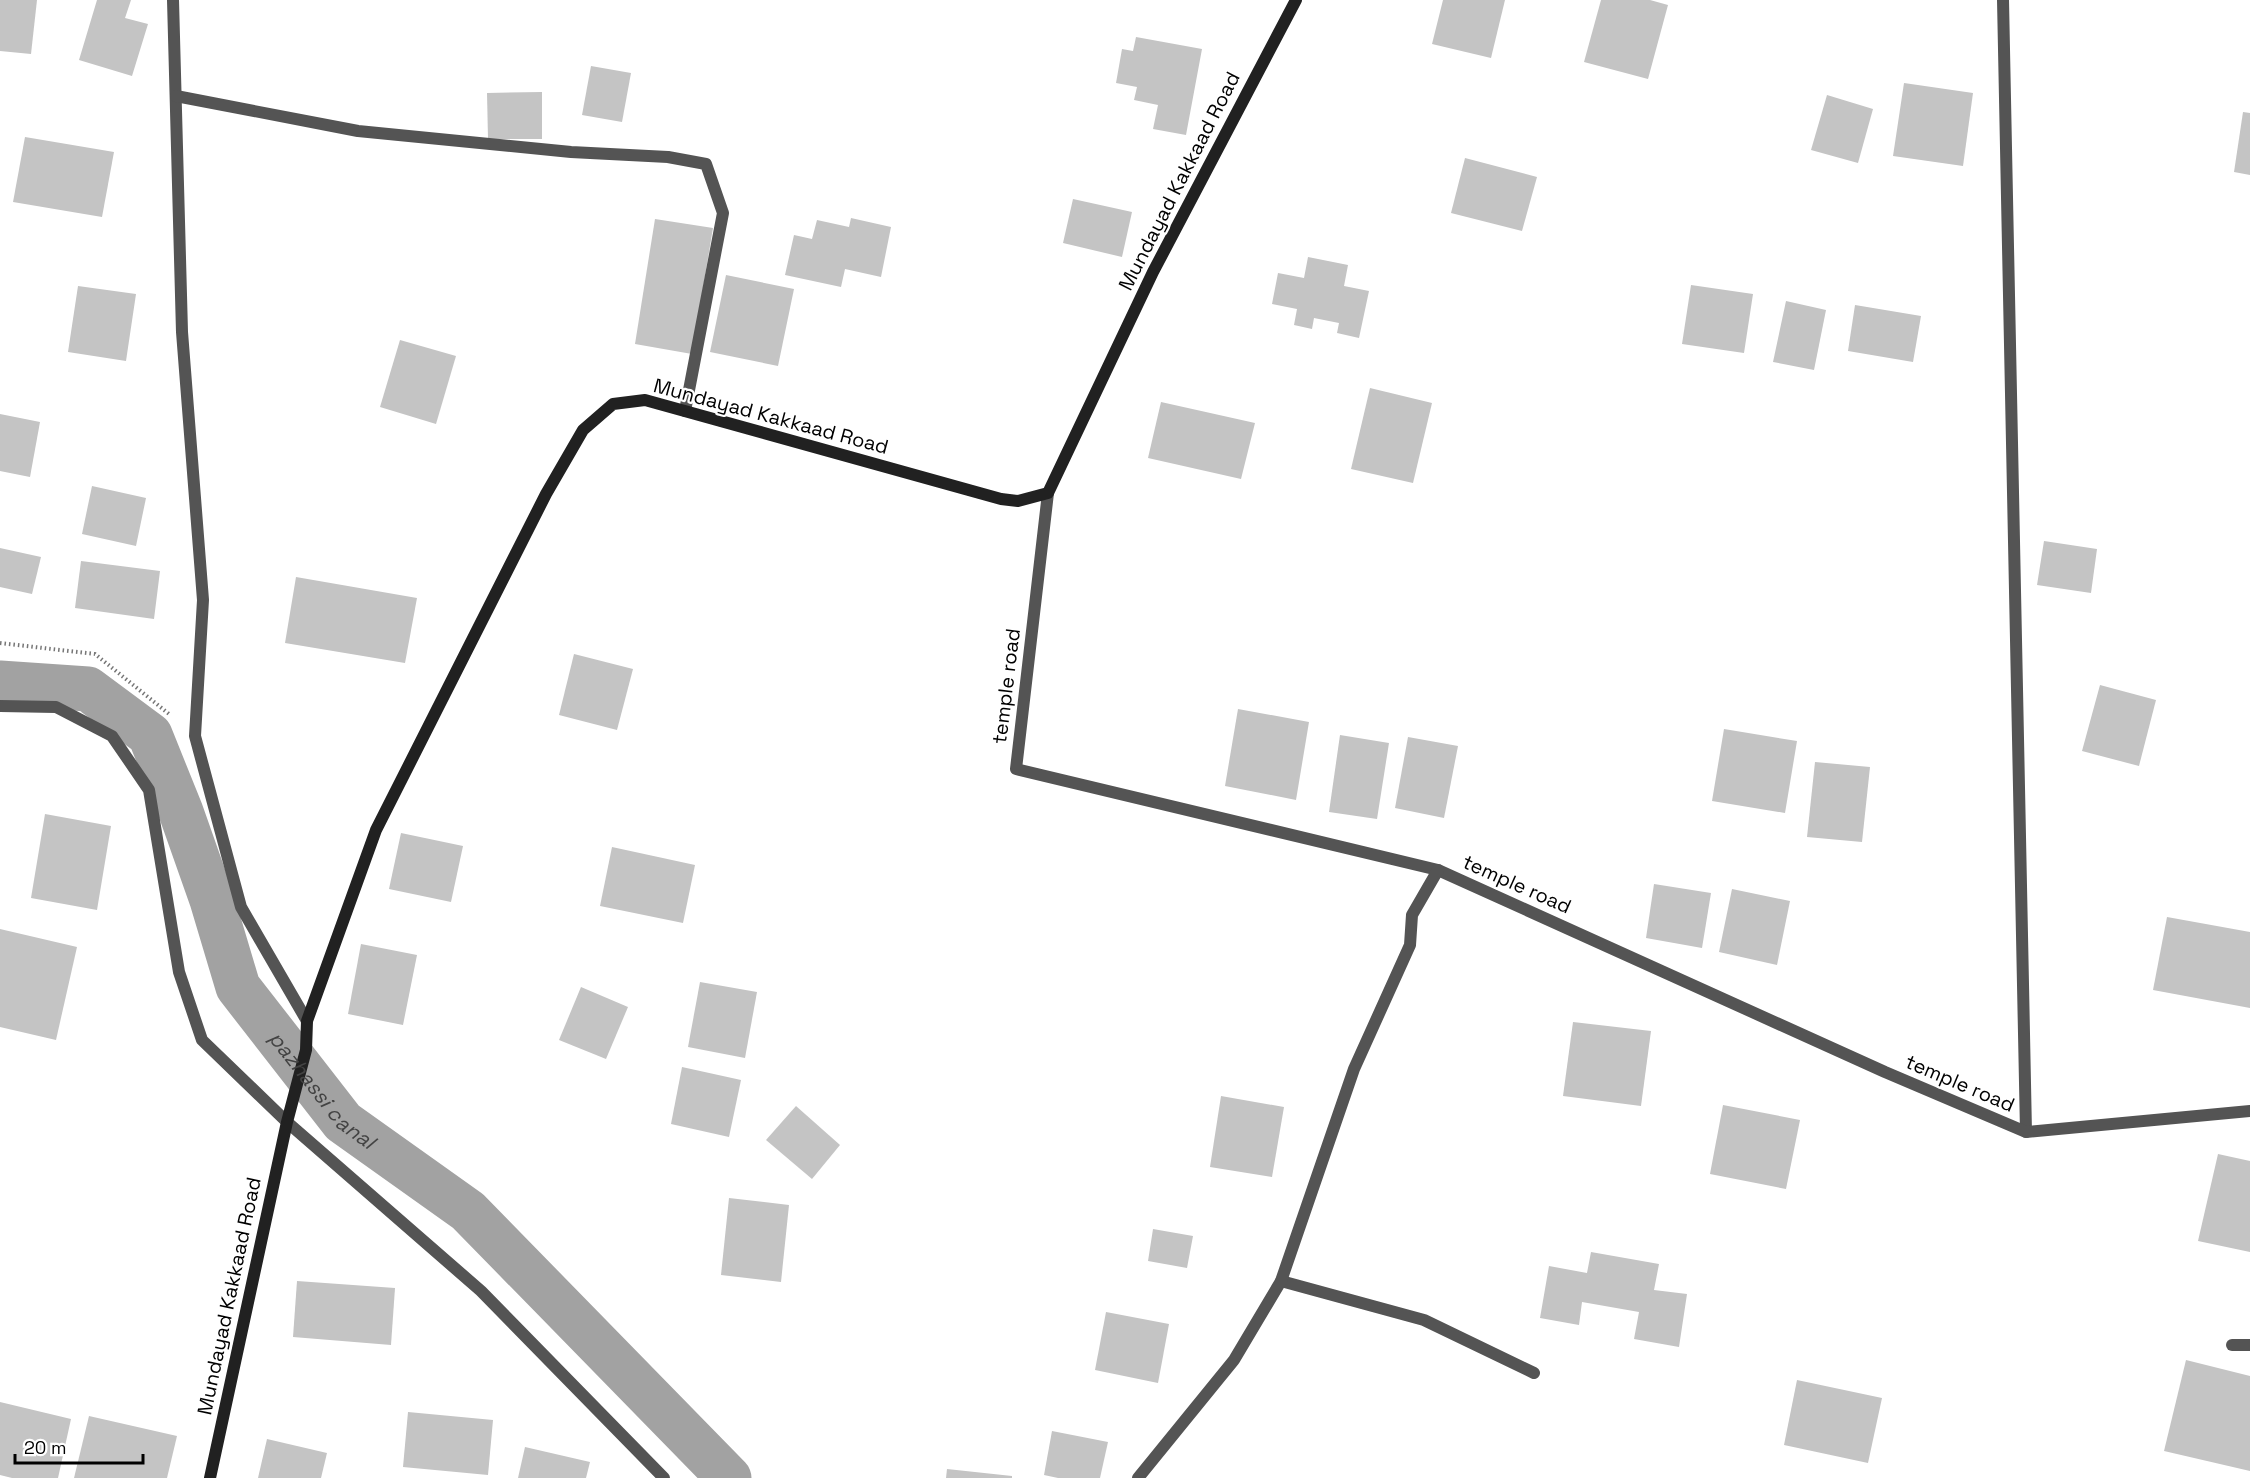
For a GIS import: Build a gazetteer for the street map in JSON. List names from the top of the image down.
{
  "streets": {
    "main road": ["Mundayad Kakkaad Road"],
    "street": ["temple road"]
  },
  "crossings": [
    ["Mundayad Kakkaad Road", "temple road"]
  ],
  "water": ["pazhassi canal"],
  "scale_bar": "20 m"
}
